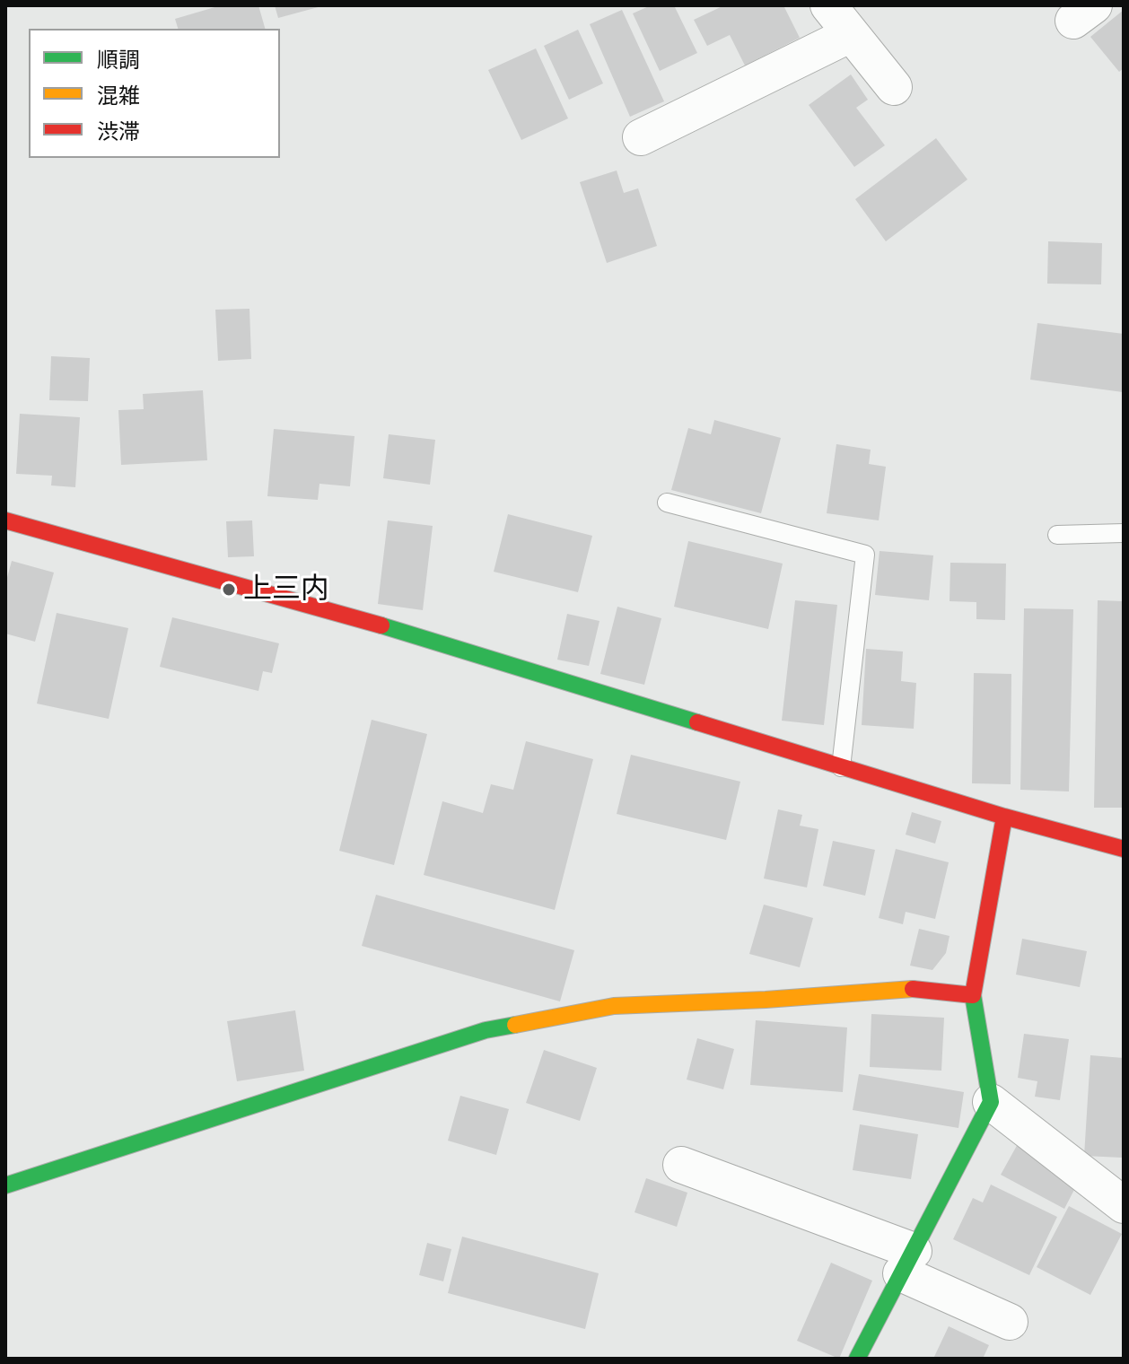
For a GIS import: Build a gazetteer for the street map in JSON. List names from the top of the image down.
{
  "places": ["上三内"],
  "legend": ["順調", "混雑", "渋滞"]
}
